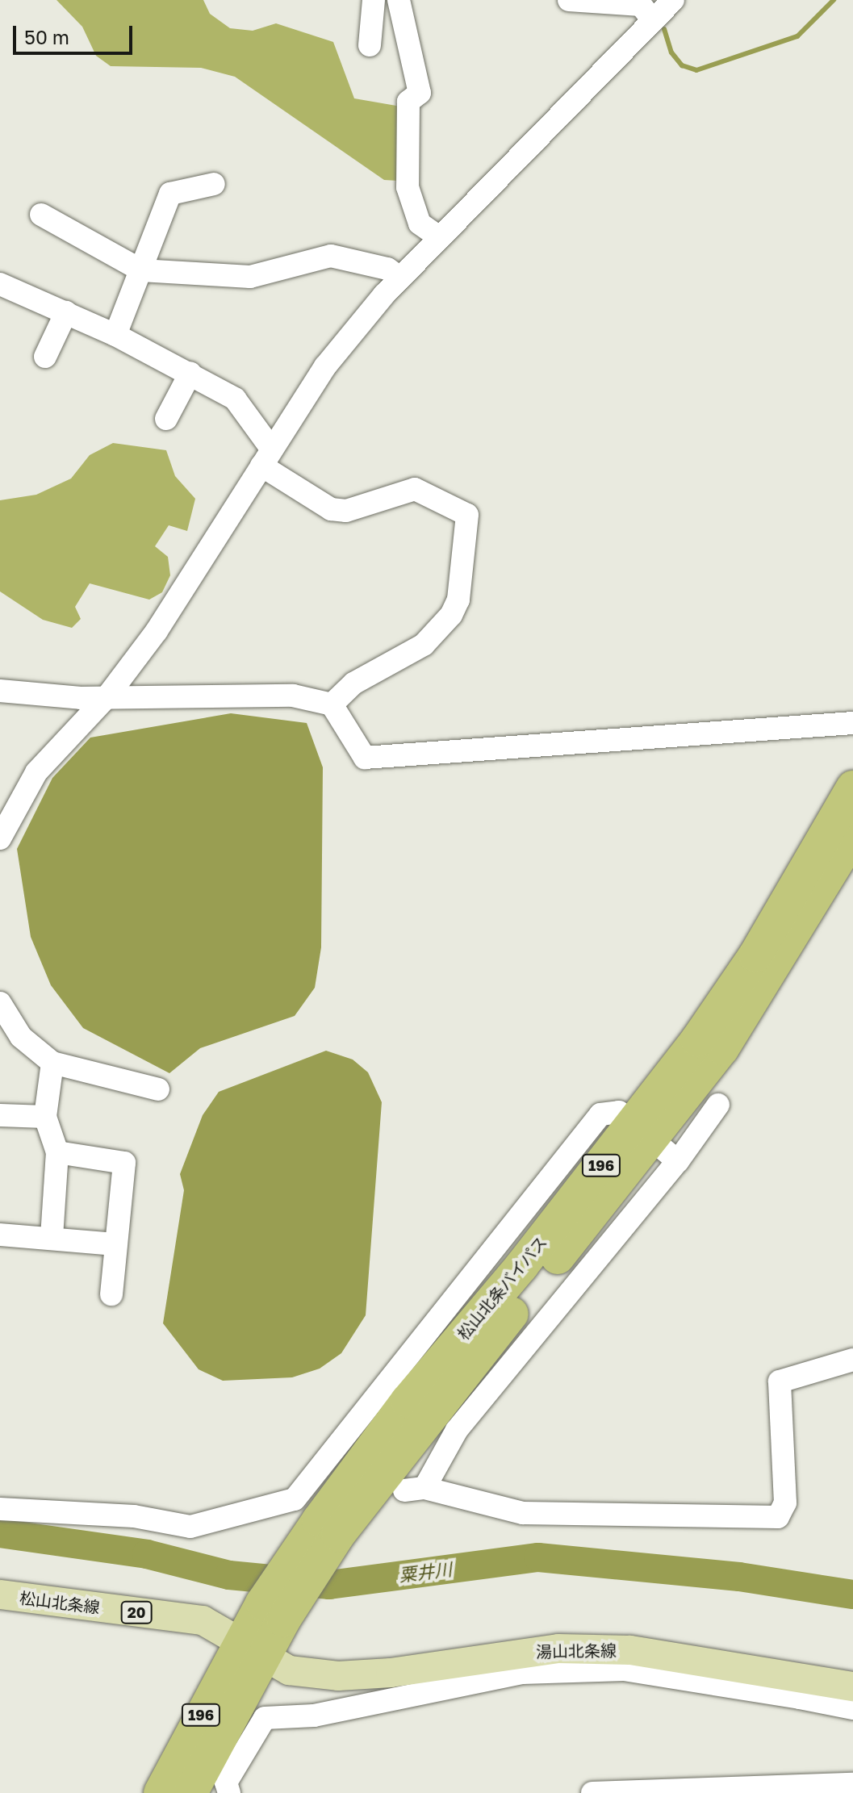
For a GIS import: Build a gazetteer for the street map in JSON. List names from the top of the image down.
{
  "streets": {
    "highway": ["196", "松山北条バイパス"],
    "main road": ["松山北条線", "20", "湯山北条線"]
  },
  "crossings": [
    ["松山北条バイパス", "松山北条線"],
    ["松山北条バイパス", "湯山北条線"],
    ["松山北条線", "湯山北条線"]
  ],
  "water": ["粟井川"],
  "scale_bar": "50 m"
}
